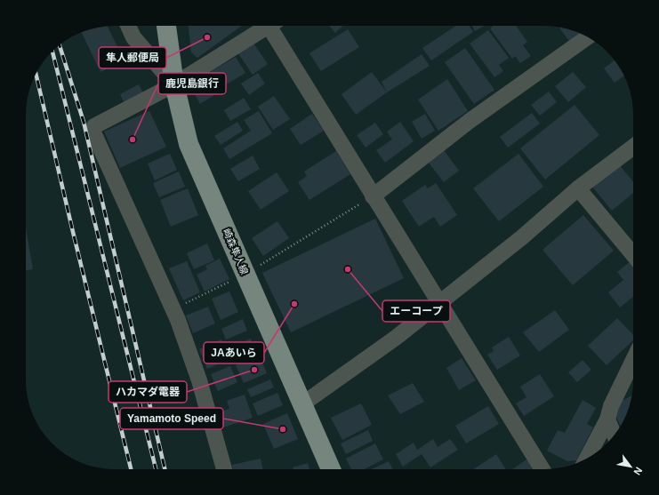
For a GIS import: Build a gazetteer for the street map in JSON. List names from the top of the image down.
{
  "streets": {
    "main road": ["崎森隼人線"]
  },
  "places": [
    "隼人郵便局",
    "鹿児島銀行",
    "エーコープ",
    "JAあいら",
    "ハカマダ電器",
    "Yamamoto Speed"
  ],
  "north": "bottom right"
}
